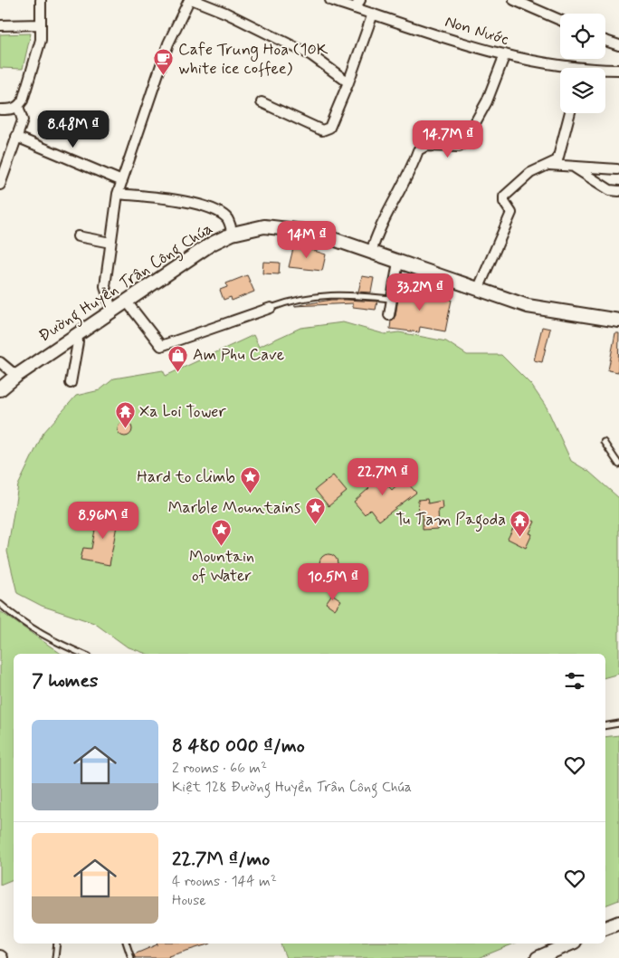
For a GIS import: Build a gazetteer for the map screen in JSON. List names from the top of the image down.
{
  "streets": {
    "street": ["Non Nước", "Đường Huyền Trân Công Chúa"]
  },
  "places": {
    "cafe": ["Cafe Trung Hoa (10K white ice coffee)"],
    "shop": ["Am Phu Cave"],
    "temple": ["Xa Loi Tower", "Tu Tam Pagoda"],
    "place": ["Hard to climb", "Marble Mountains", "Mountain of Water"]
  },
  "page": {
    "price": [
      "8.48M ₫",
      "14.7M ₫",
      "14M ₫",
      "33.2M ₫",
      "22.7M ₫",
      "8.96M ₫",
      "10.5M ₫"
    ],
    "heading": "7 homes",
    "list": [
      {
        "name": "8 480 000 ₫/mo",
        "note": "2 rooms · 66 m² · Kiệt 128 Đường Huyền Trân Công Chúa"
      },
      {
        "name": "22.7M ₫/mo",
        "note": "4 rooms · 144 m² · House"
      }
    ]
  }
}
